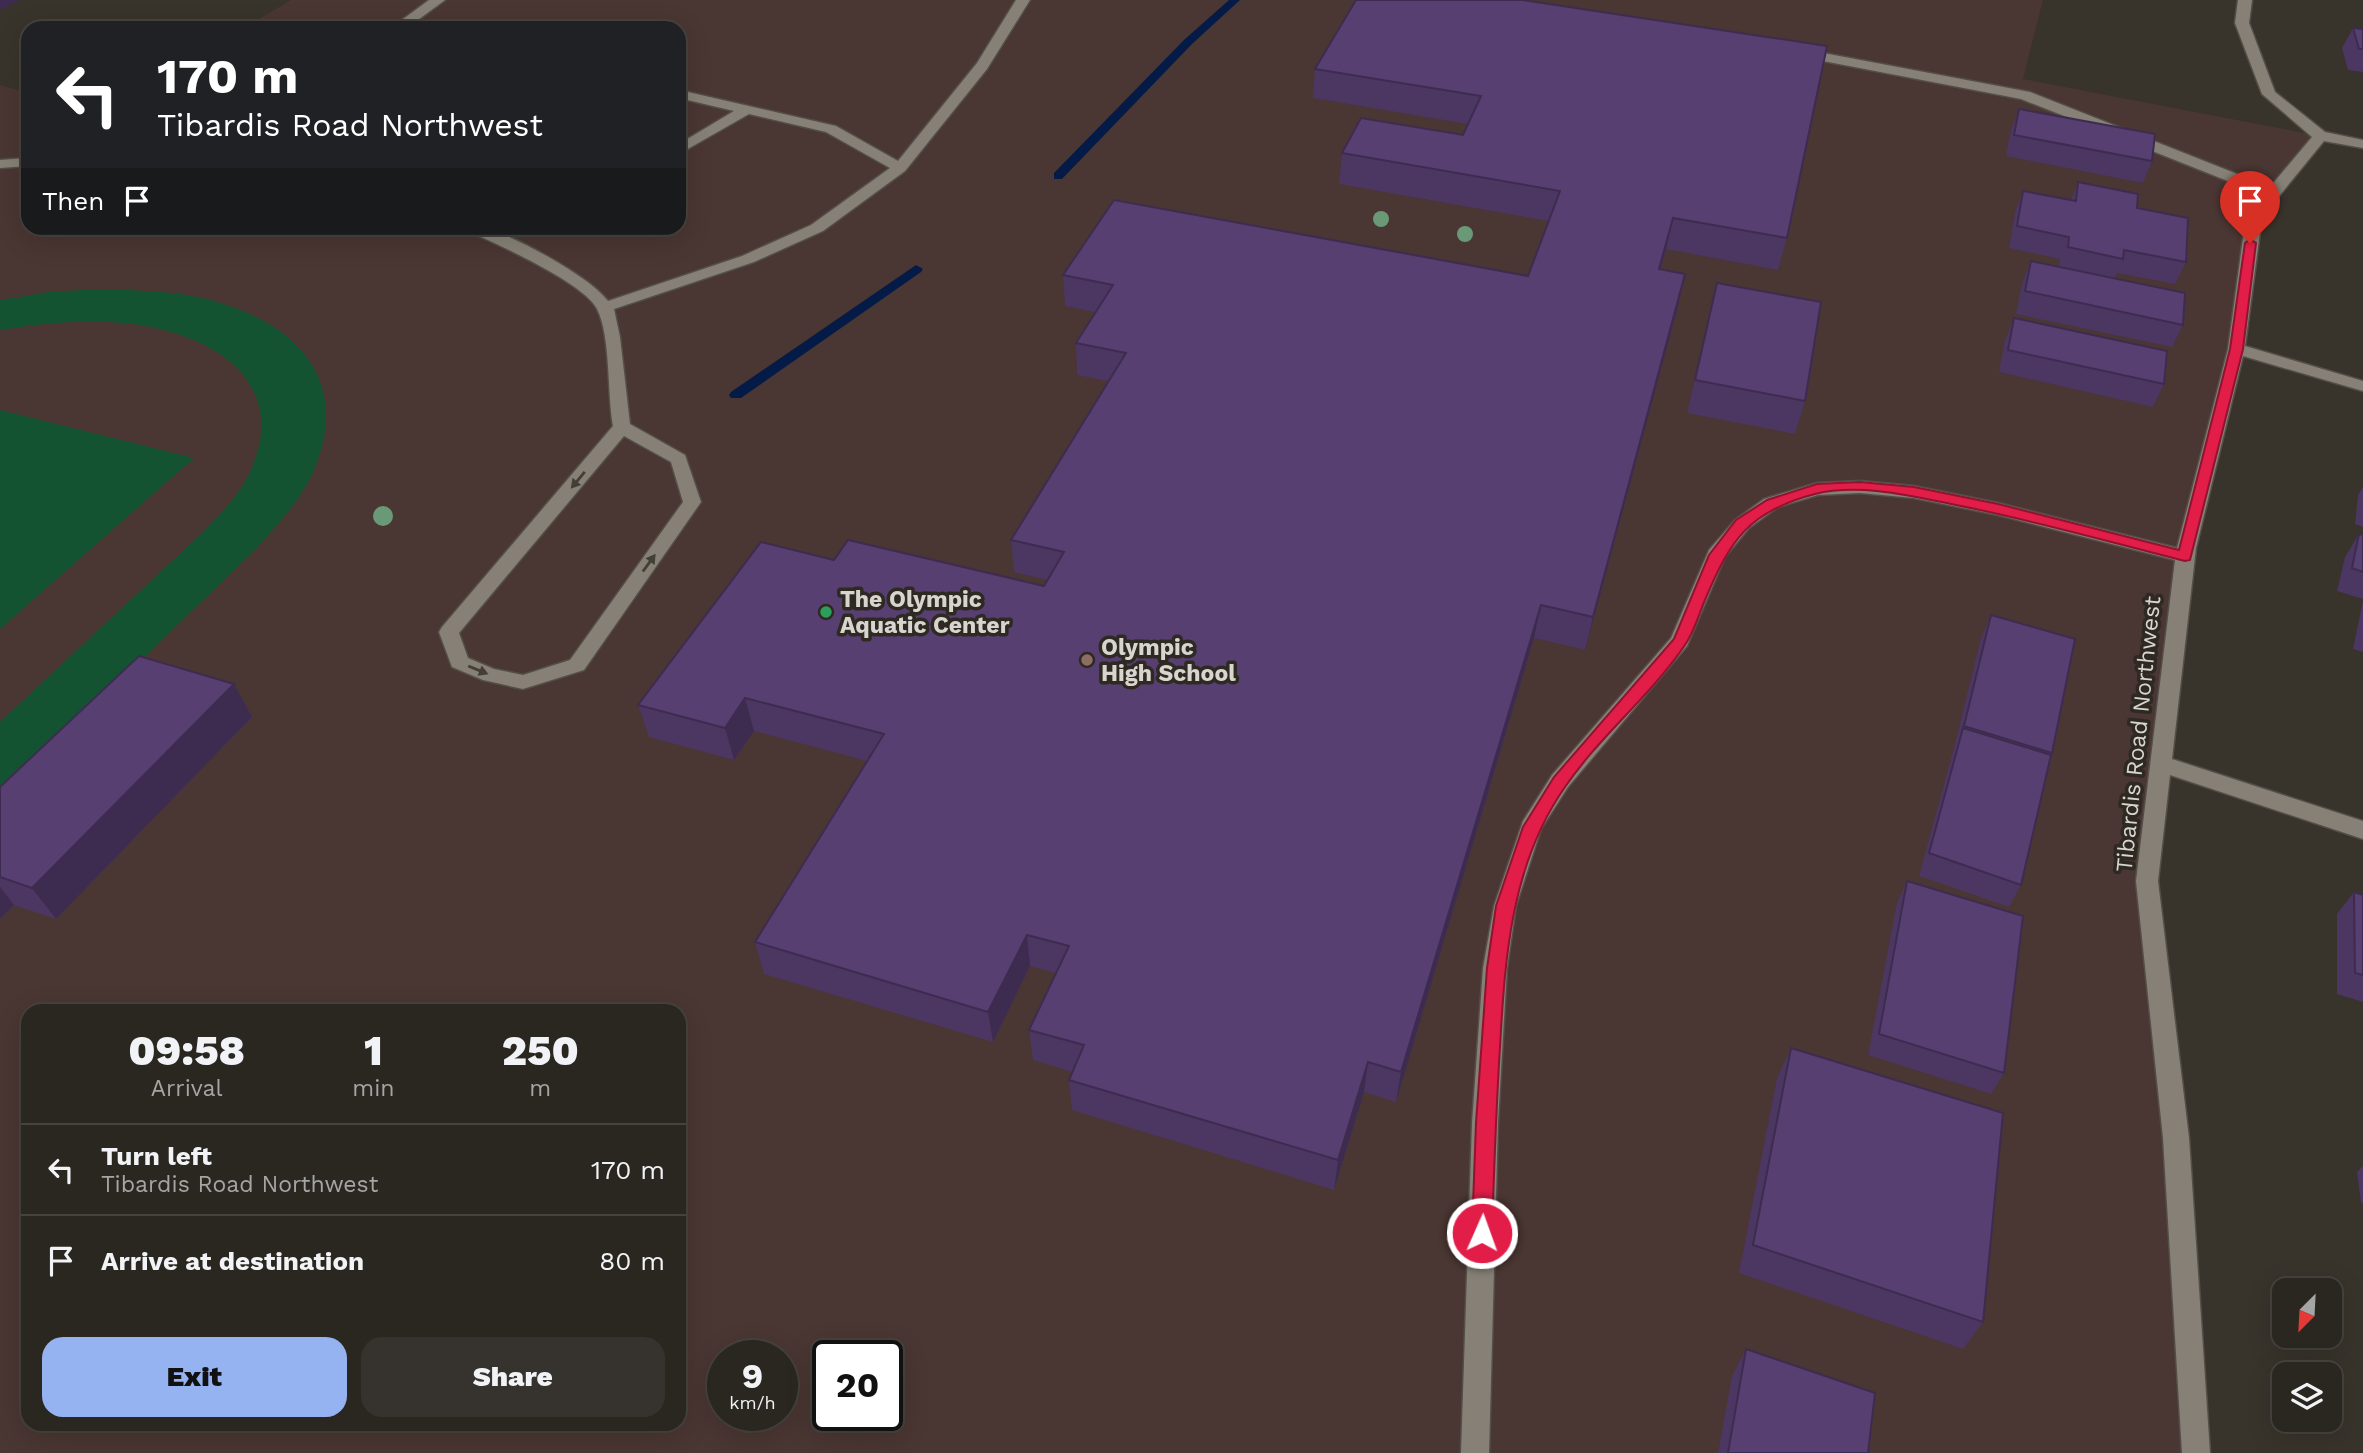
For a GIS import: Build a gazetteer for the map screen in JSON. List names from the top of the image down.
{
  "streets": {
    "street": ["Tibardis Road Northwest"]
  },
  "places": ["The Olympic Aquatic Center", "Olympic High School"],
  "north": "bottom left",
  "page": {
    "turn": ["170 m", "Tibardis Road Northwest"],
    "then": "Then",
    "eta": [
      "09:58",
      "Arrival",
      "1",
      "min",
      "250",
      "m"
    ],
    "list": [
      {
        "name": "Turn left",
        "note": "Tibardis Road Northwest",
        "value": "170 m"
      },
      {
        "name": "Arrive at destination",
        "value": "80 m"
      }
    ],
    "buttons": ["Exit", "Share"],
    "speed": "9 km/h",
    "limit": "20"
  }
}
